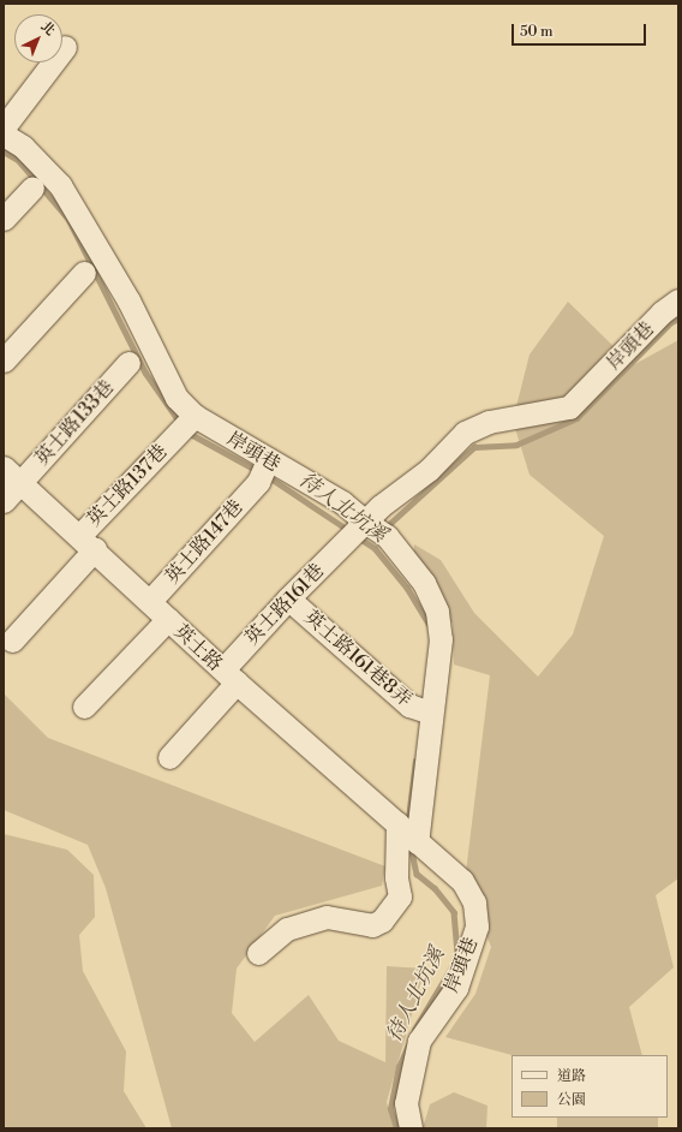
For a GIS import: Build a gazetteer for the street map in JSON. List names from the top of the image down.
{
  "streets": {
    "street": [
      "岸頭巷",
      "英士路133巷",
      "英士路137巷",
      "英士路147巷",
      "英士路161巷",
      "英士路",
      "英士路161巷8弄"
    ]
  },
  "crossings": [
    ["岸頭巷", "英士路137巷"],
    ["岸頭巷", "英士路147巷"],
    ["岸頭巷", "英士路161巷"],
    ["岸頭巷", "英士路"],
    ["英士路133巷", "英士路"],
    ["英士路137巷", "英士路"],
    ["英士路147巷", "英士路"],
    ["英士路161巷", "英士路"],
    ["英士路161巷", "英士路161巷8弄"]
  ],
  "water": ["待人北坑溪"],
  "legend": ["道路", "公園"],
  "scale_bar": "50 m",
  "north": "top right"
}
